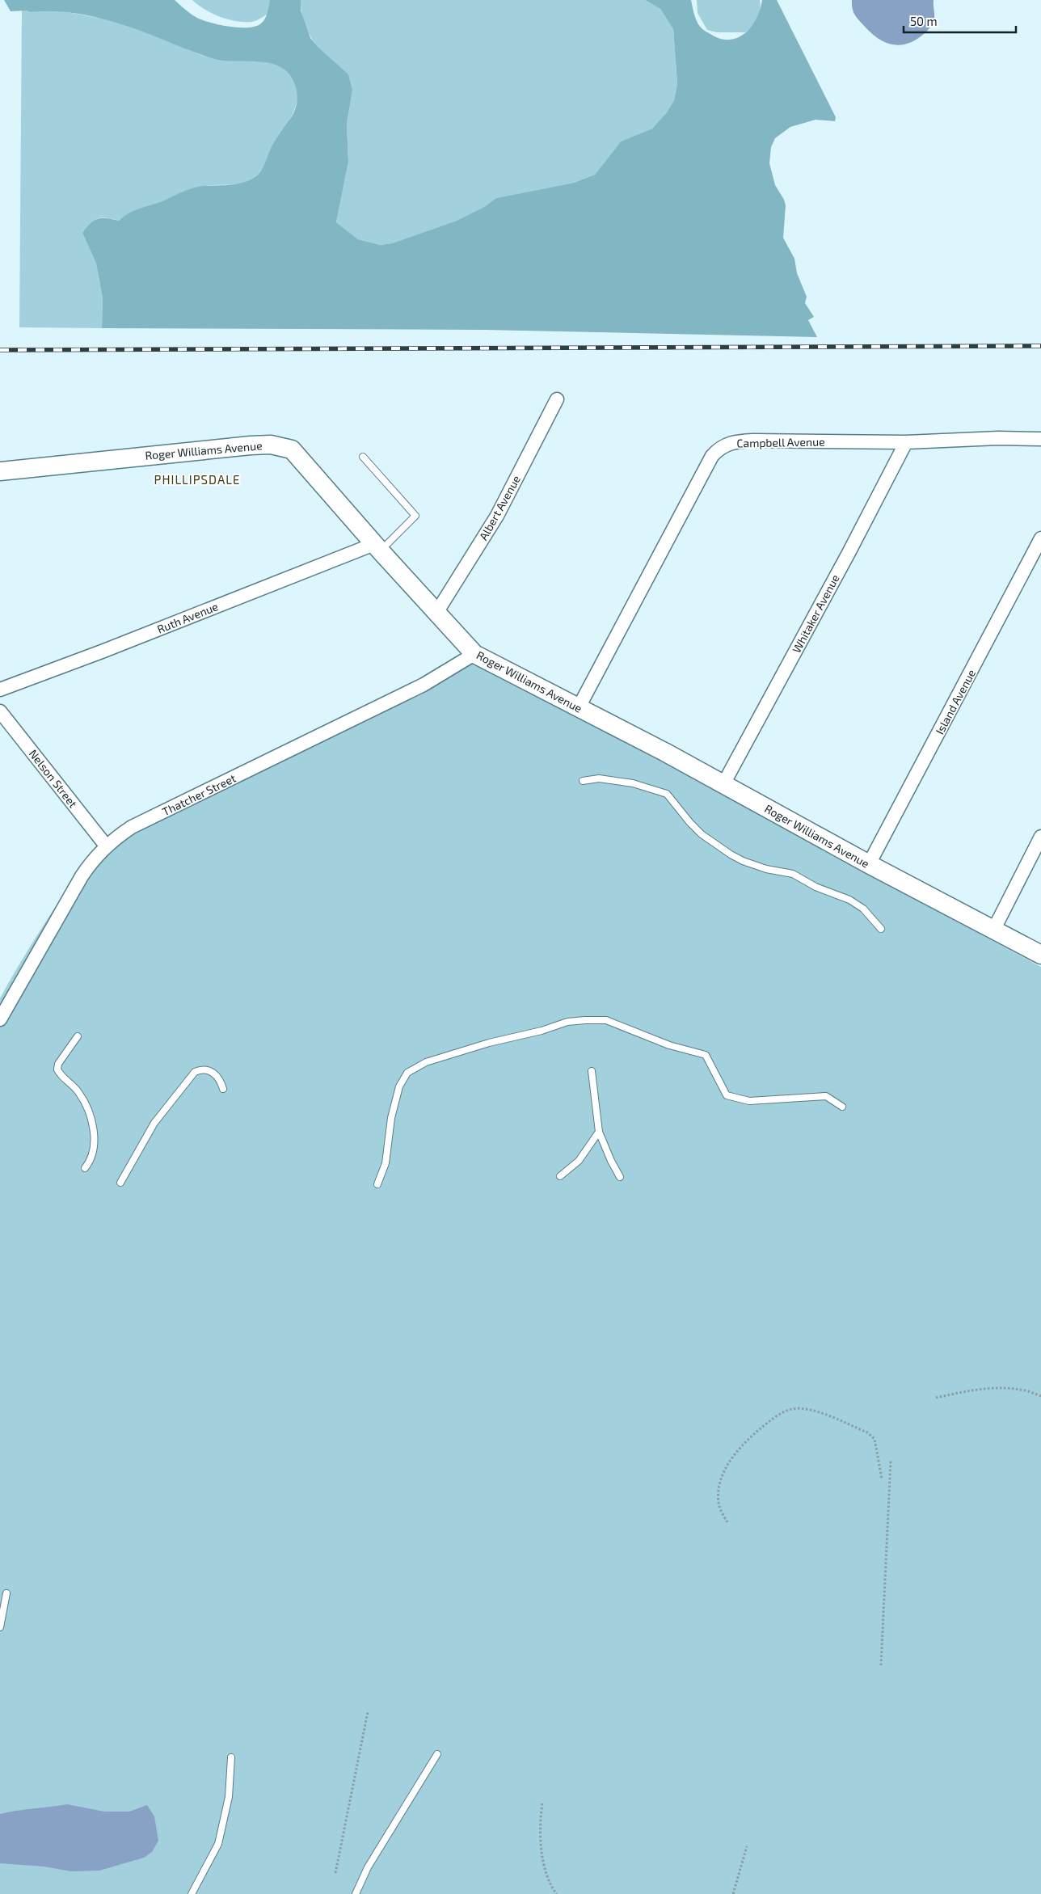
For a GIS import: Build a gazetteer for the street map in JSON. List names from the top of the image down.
{
  "streets": {
    "main road": ["Roger Williams Avenue"],
    "street": [
      "Campbell Avenue",
      "Albert Avenue",
      "Whitaker Avenue",
      "Ruth Avenue",
      "Island Avenue",
      "Nelson Street",
      "Thatcher Street"
    ]
  },
  "crossings": [
    ["Campbell Avenue", "Roger Williams Avenue"],
    ["Campbell Avenue", "Whitaker Avenue"],
    ["Roger Williams Avenue", "Albert Avenue"],
    ["Roger Williams Avenue", "Whitaker Avenue"],
    ["Roger Williams Avenue", "Ruth Avenue"],
    ["Roger Williams Avenue", "Island Avenue"],
    ["Roger Williams Avenue", "Thatcher Street"],
    ["Nelson Street", "Thatcher Street"]
  ],
  "districts": ["PHILLIPSDALE"],
  "scale_bar": "50 m"
}
